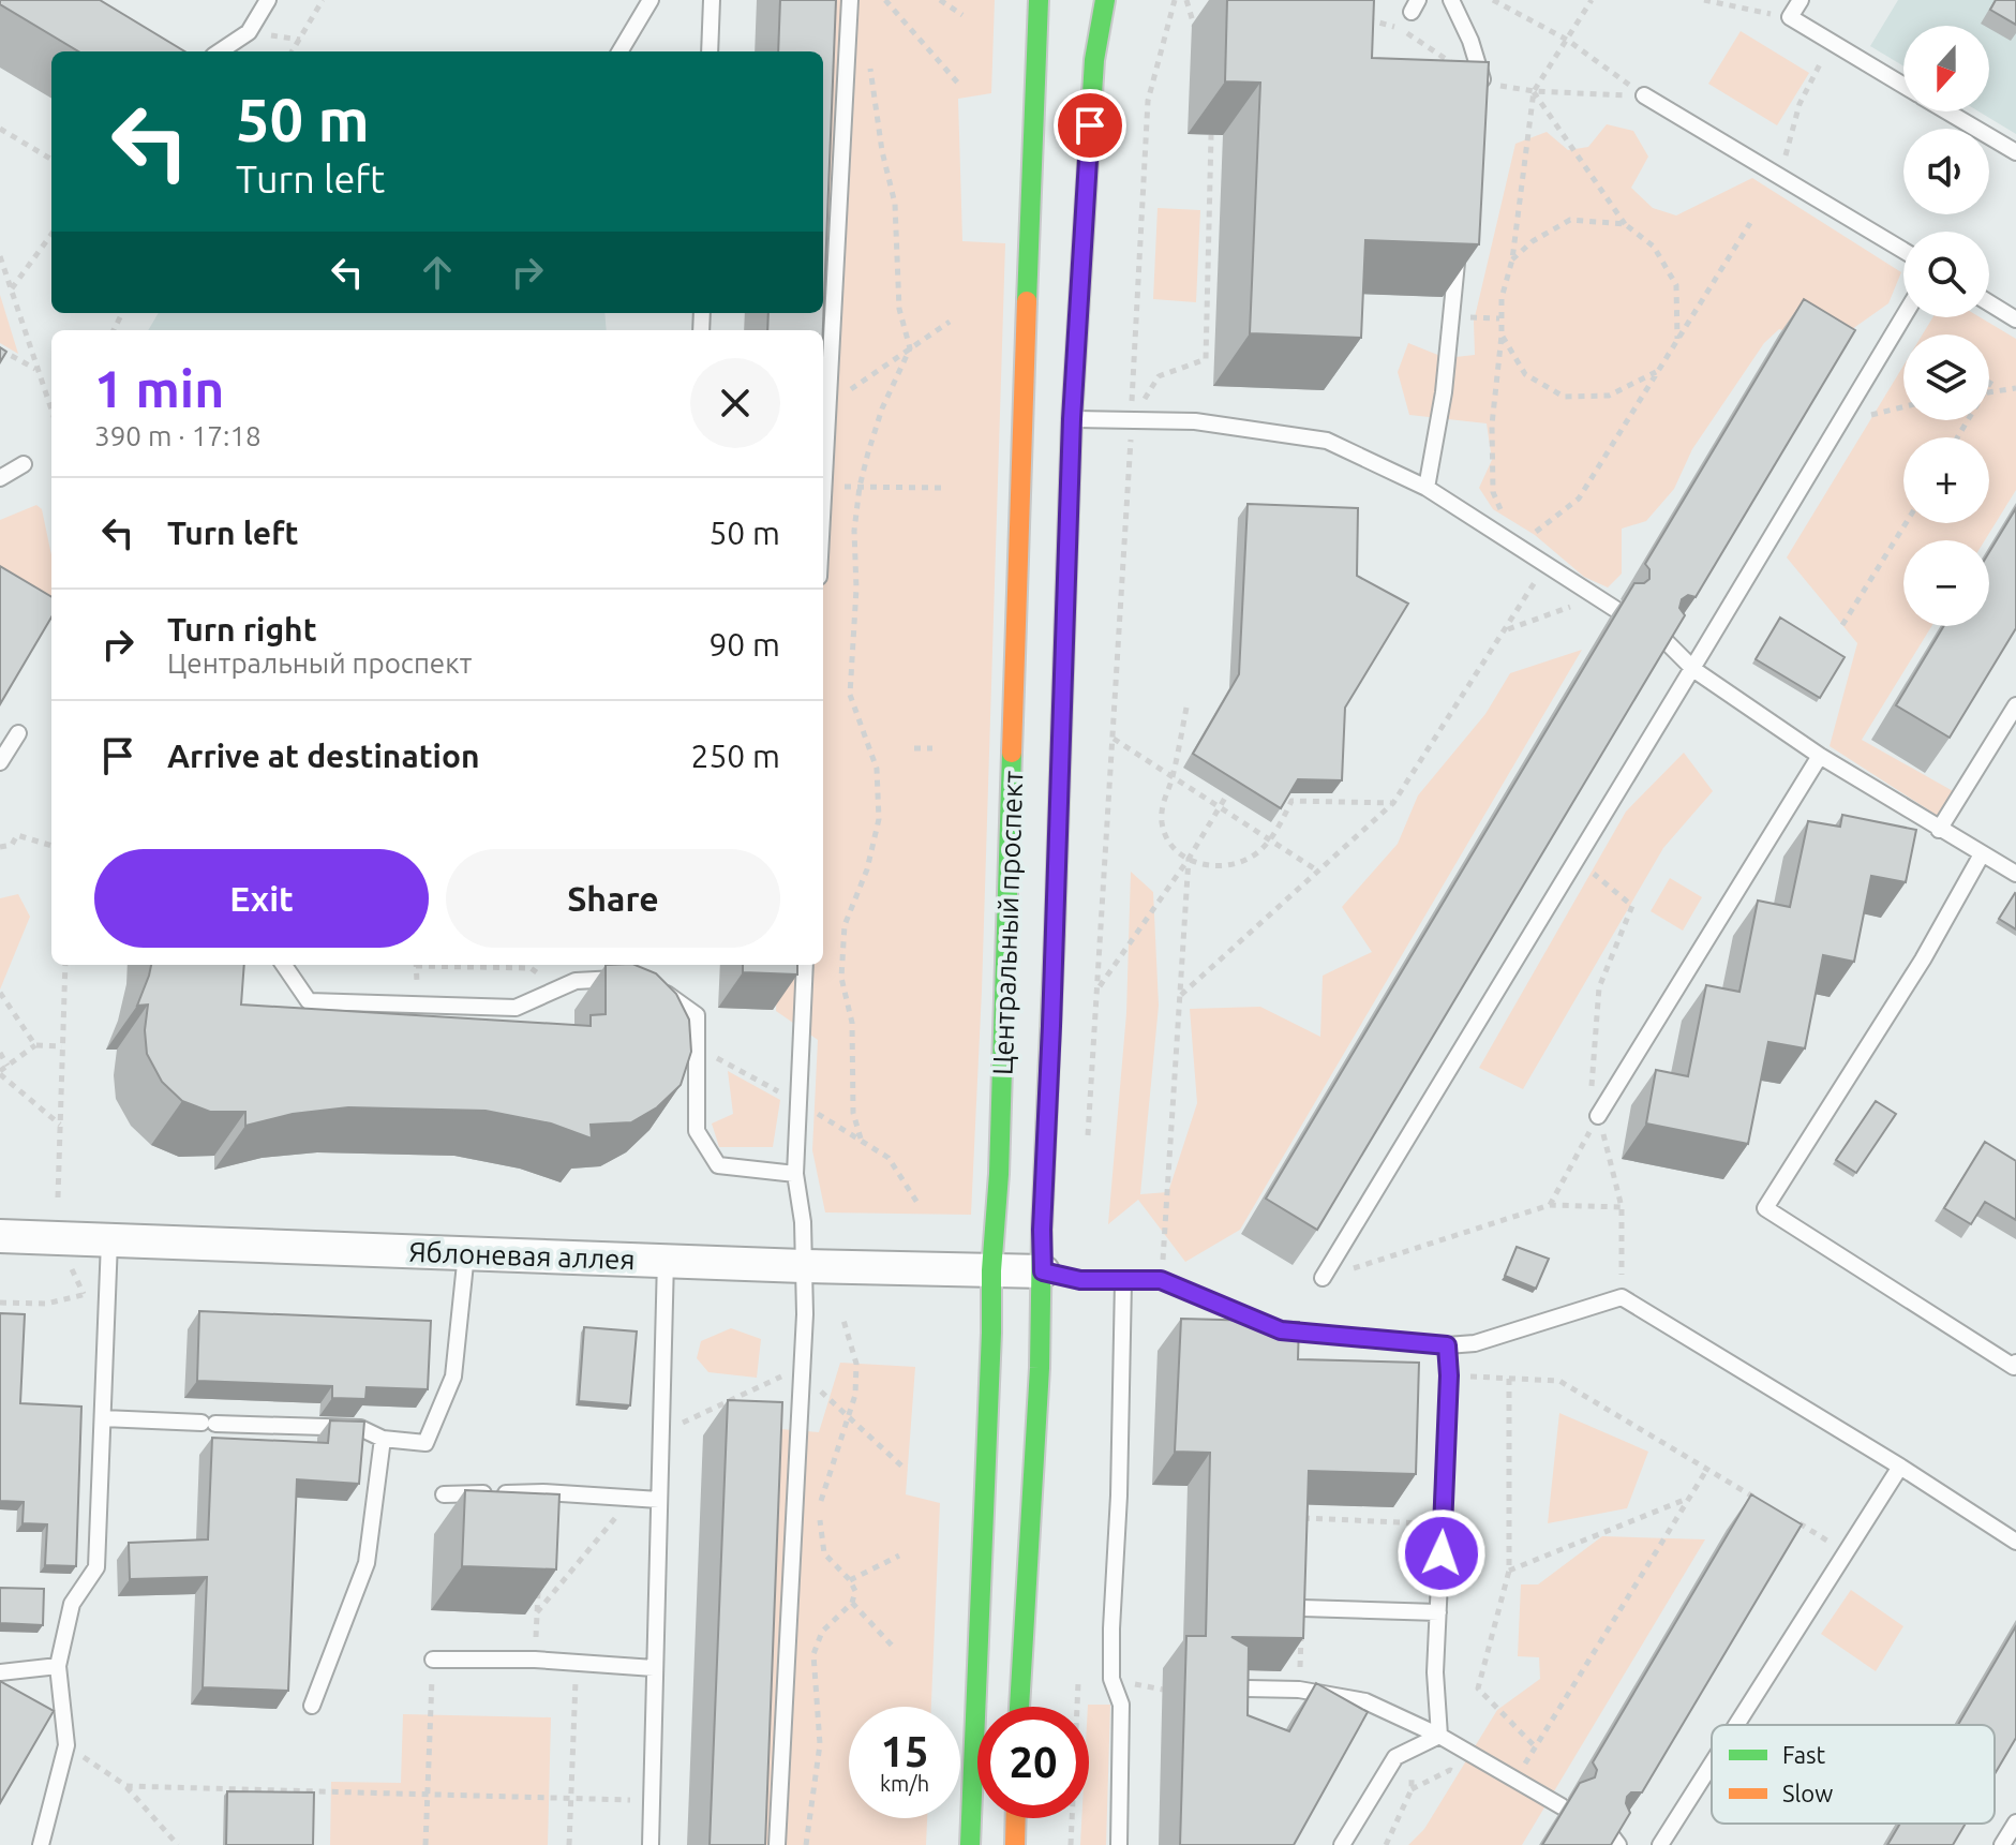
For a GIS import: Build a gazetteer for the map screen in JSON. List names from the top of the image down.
{
  "streets": {
    "main road": ["Центральный проспект"],
    "street": ["Яблоневая аллея"]
  },
  "crossings": [
    ["Центральный проспект", "Яблоневая аллея"]
  ],
  "legend": ["Fast", "Slow"],
  "north": "bottom",
  "page": {
    "map_buttons": ["+", "−"],
    "turn": ["50 m", "Turn left"],
    "heading": ["1 min", "390 m · 17:18"],
    "list": [
      {
        "name": "Turn left",
        "value": "50 m"
      },
      {
        "name": "Turn right",
        "note": "Центральный проспект",
        "value": "90 m"
      },
      {
        "name": "Arrive at destination",
        "value": "250 m"
      }
    ],
    "buttons": ["Exit", "Share"],
    "speed": "15 km/h",
    "limit": "20"
  }
}
